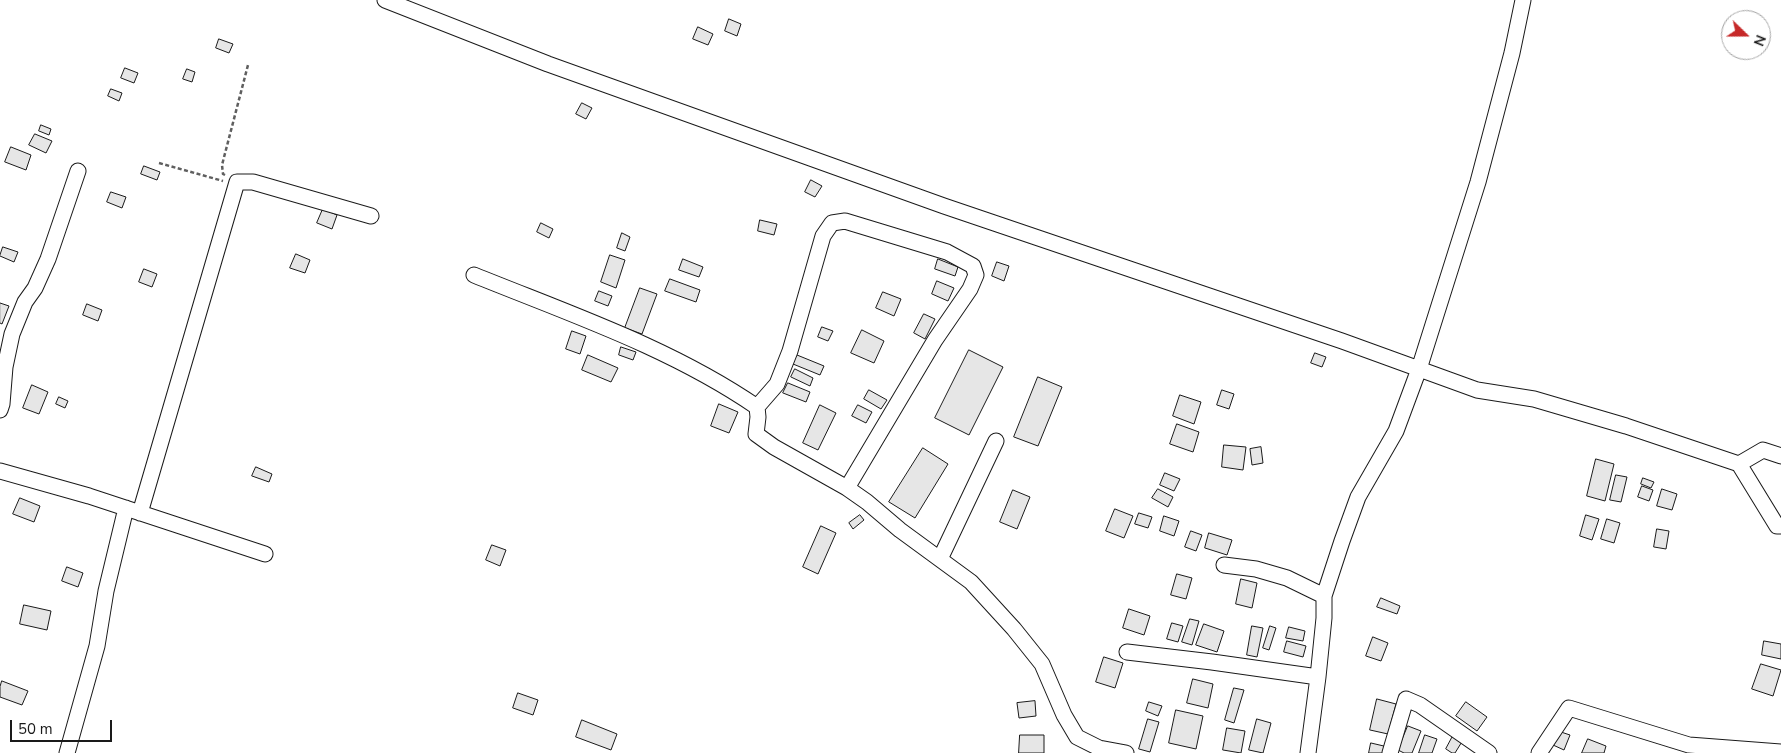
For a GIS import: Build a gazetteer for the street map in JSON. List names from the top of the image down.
{
  "scale_bar": "50 m",
  "north": "right"
}
